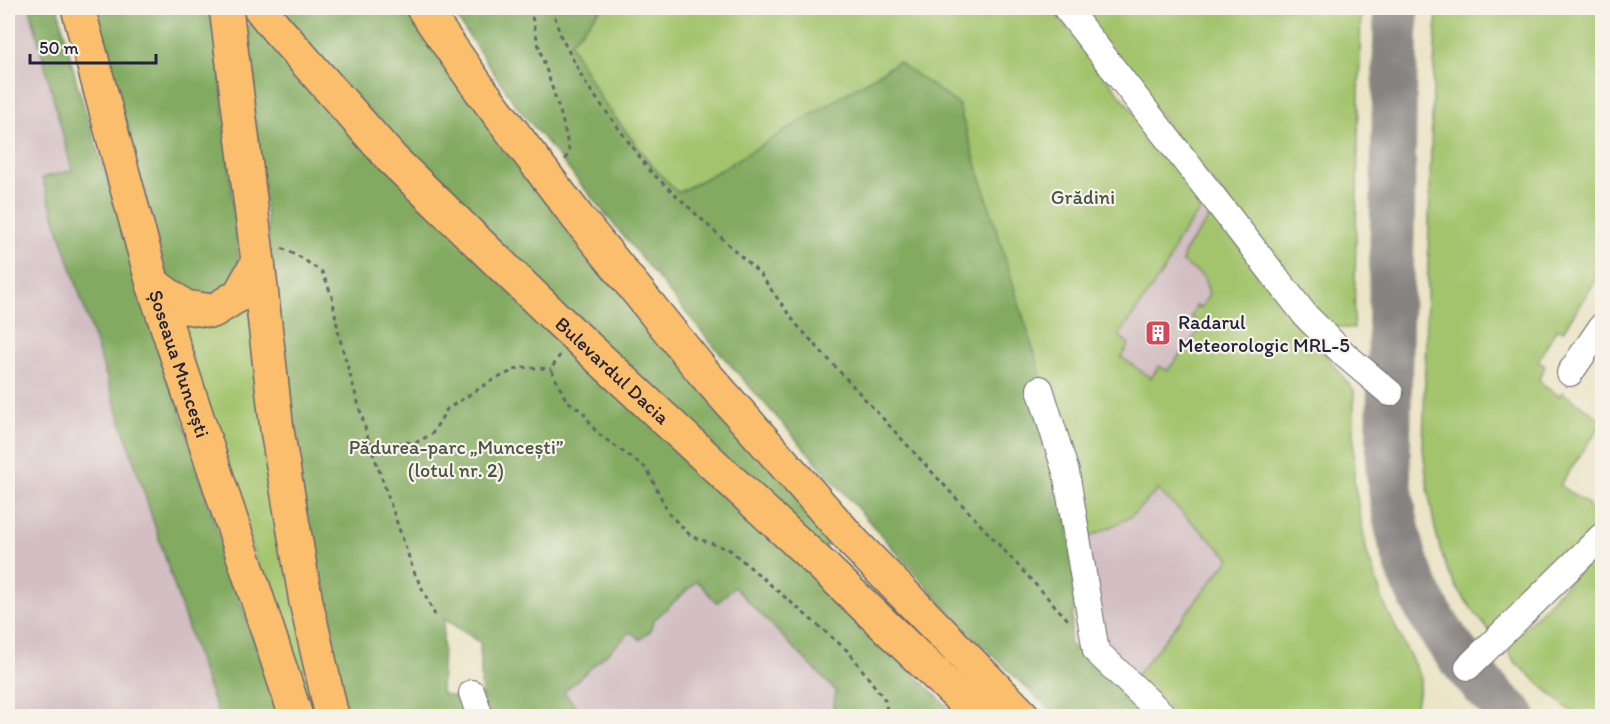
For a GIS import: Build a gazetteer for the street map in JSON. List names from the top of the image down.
{
  "streets": {
    "main road": ["Șoseaua Muncești", "Bulevardul Dacia"]
  },
  "parks": ["Grădini", "Pădurea-parc „Muncești” (lotul nr. 2)"],
  "places": {
    "building": ["Radarul Meteorologic MRL-5"]
  },
  "scale_bar": "50 m"
}
